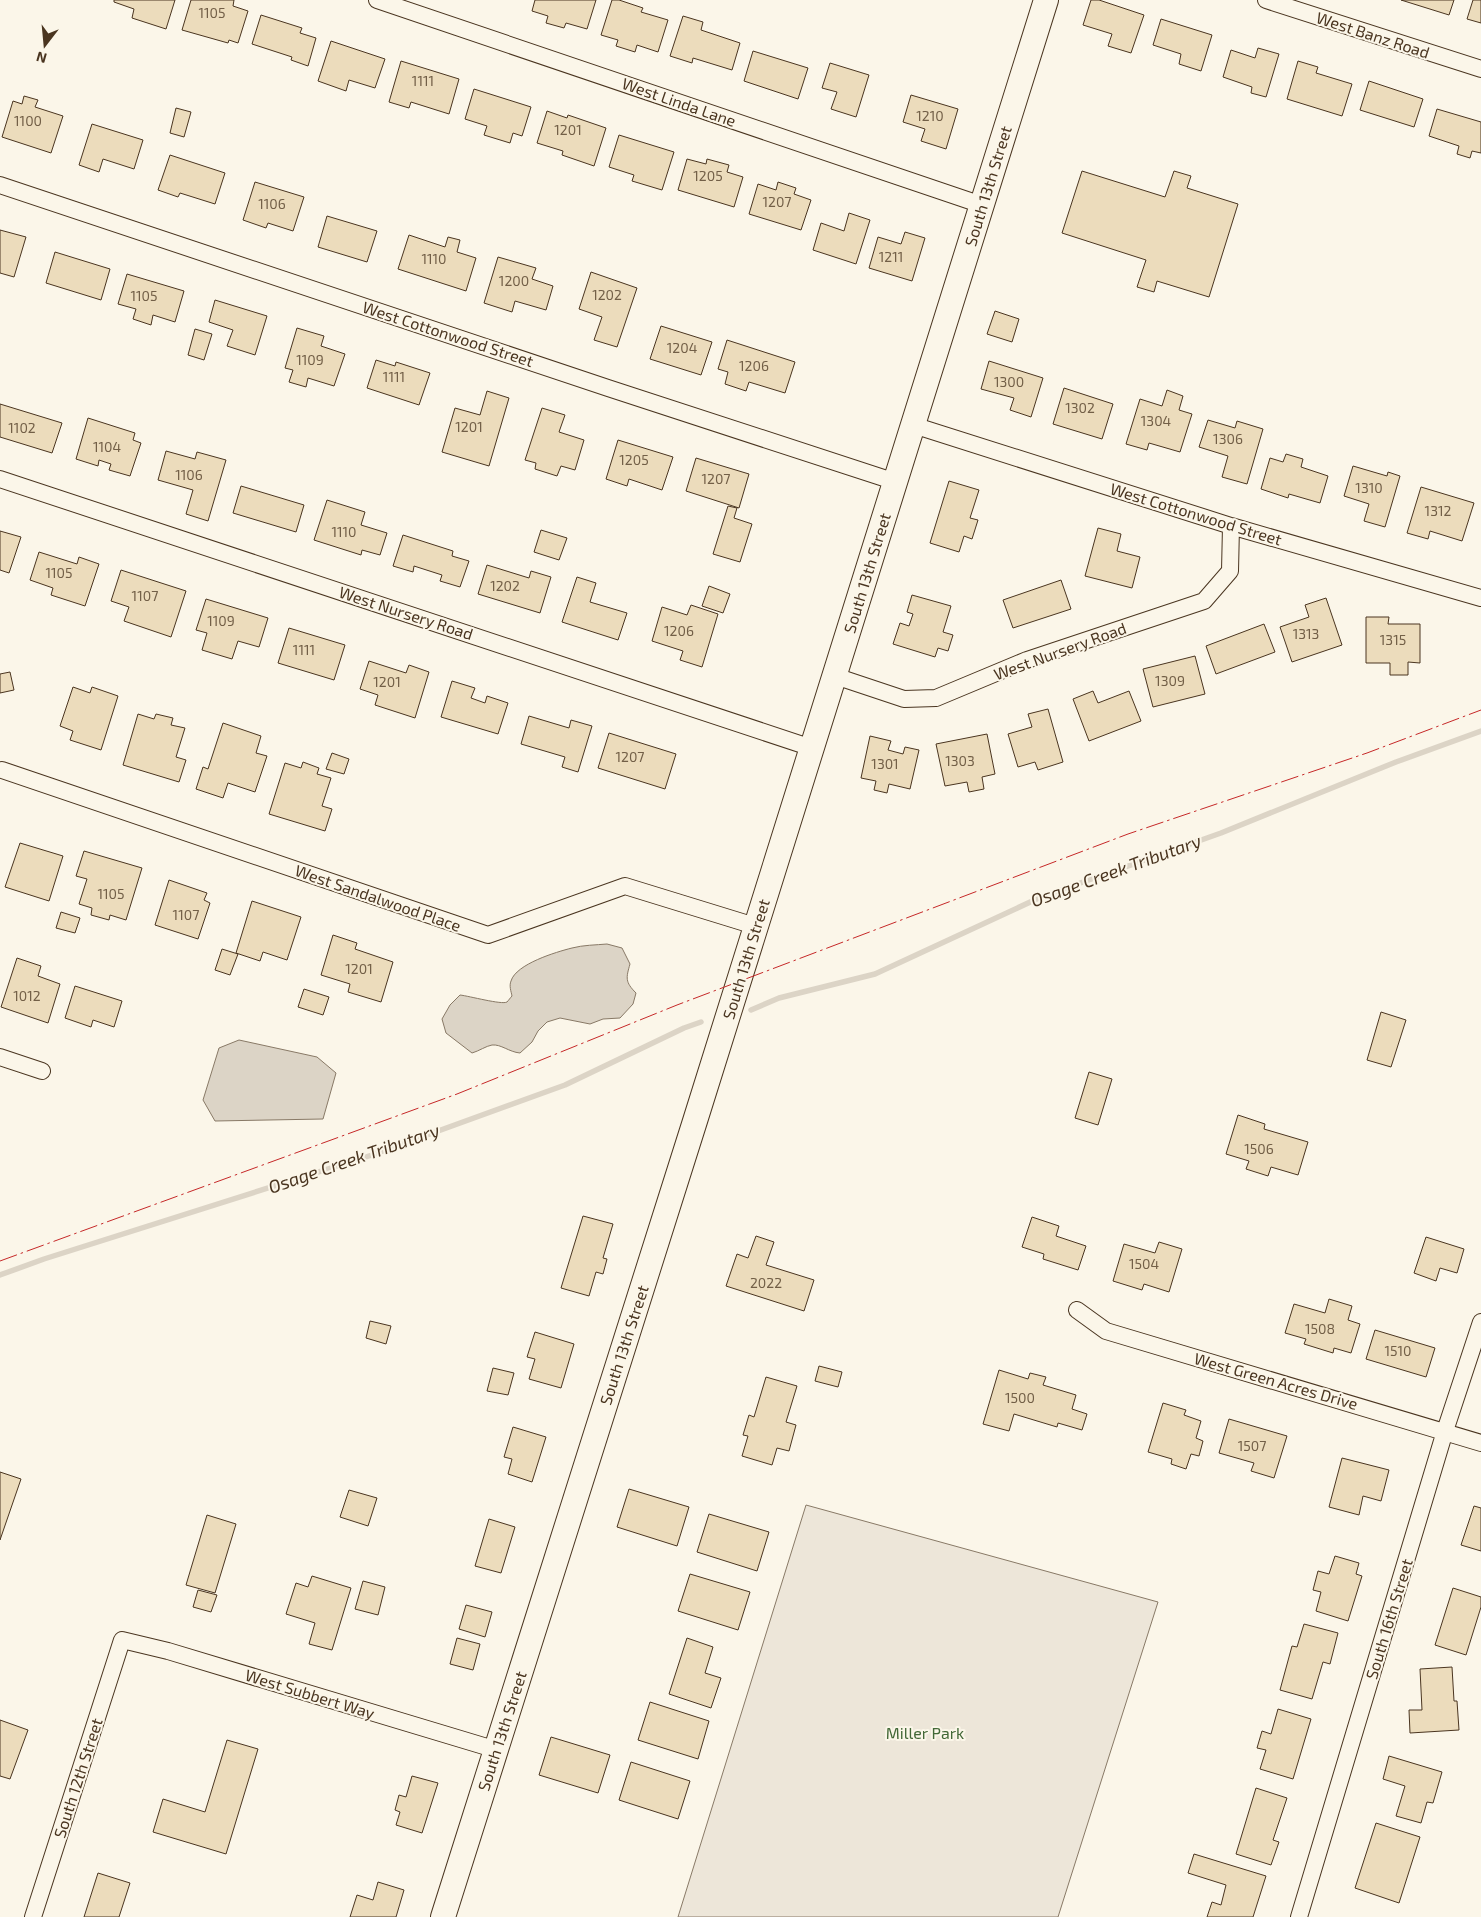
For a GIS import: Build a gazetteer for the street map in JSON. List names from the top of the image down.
{
  "streets": {
    "street": [
      "West Banz Road",
      "West Linda Lane",
      "South 13th Street",
      "West Cottonwood Street",
      "West Nursery Road",
      "West Sandalwood Place",
      "West Green Acres Drive",
      "South 16th Street",
      "West Subbert Way",
      "South 12th Street"
    ]
  },
  "crossings": [
    ["West Linda Lane", "South 13th Street"],
    ["South 13th Street", "West Cottonwood Street"],
    ["South 13th Street", "West Nursery Road"],
    ["South 13th Street", "West Sandalwood Place"],
    ["South 13th Street", "West Subbert Way"],
    ["West Cottonwood Street", "West Nursery Road"],
    ["West Green Acres Drive", "South 16th Street"],
    ["West Subbert Way", "South 12th Street"]
  ],
  "water": ["Osage Creek Tributary"],
  "parks": ["Miller Park"],
  "house_numbers": [
    "1105",
    "1111",
    "1210",
    "1100",
    "1201",
    "1205",
    "1207",
    "1106",
    "1211",
    "1110",
    "1200",
    "1202",
    "1105",
    "1204",
    "1109",
    "1206",
    "1111",
    "1300",
    "1302",
    "1304",
    "1201",
    "1102",
    "1306",
    "1104",
    "1205",
    "1106",
    "1207",
    "1310",
    "1312",
    "1110",
    "1105",
    "1202",
    "1107",
    "1109",
    "1206",
    "1313",
    "1315",
    "1111",
    "1309",
    "1201",
    "1207",
    "1303",
    "1301",
    "1105",
    "1107",
    "1201",
    "1012",
    "1506",
    "1504",
    "2022",
    "1508",
    "1510",
    "1500",
    "1507"
  ],
  "north": "bottom"
}
